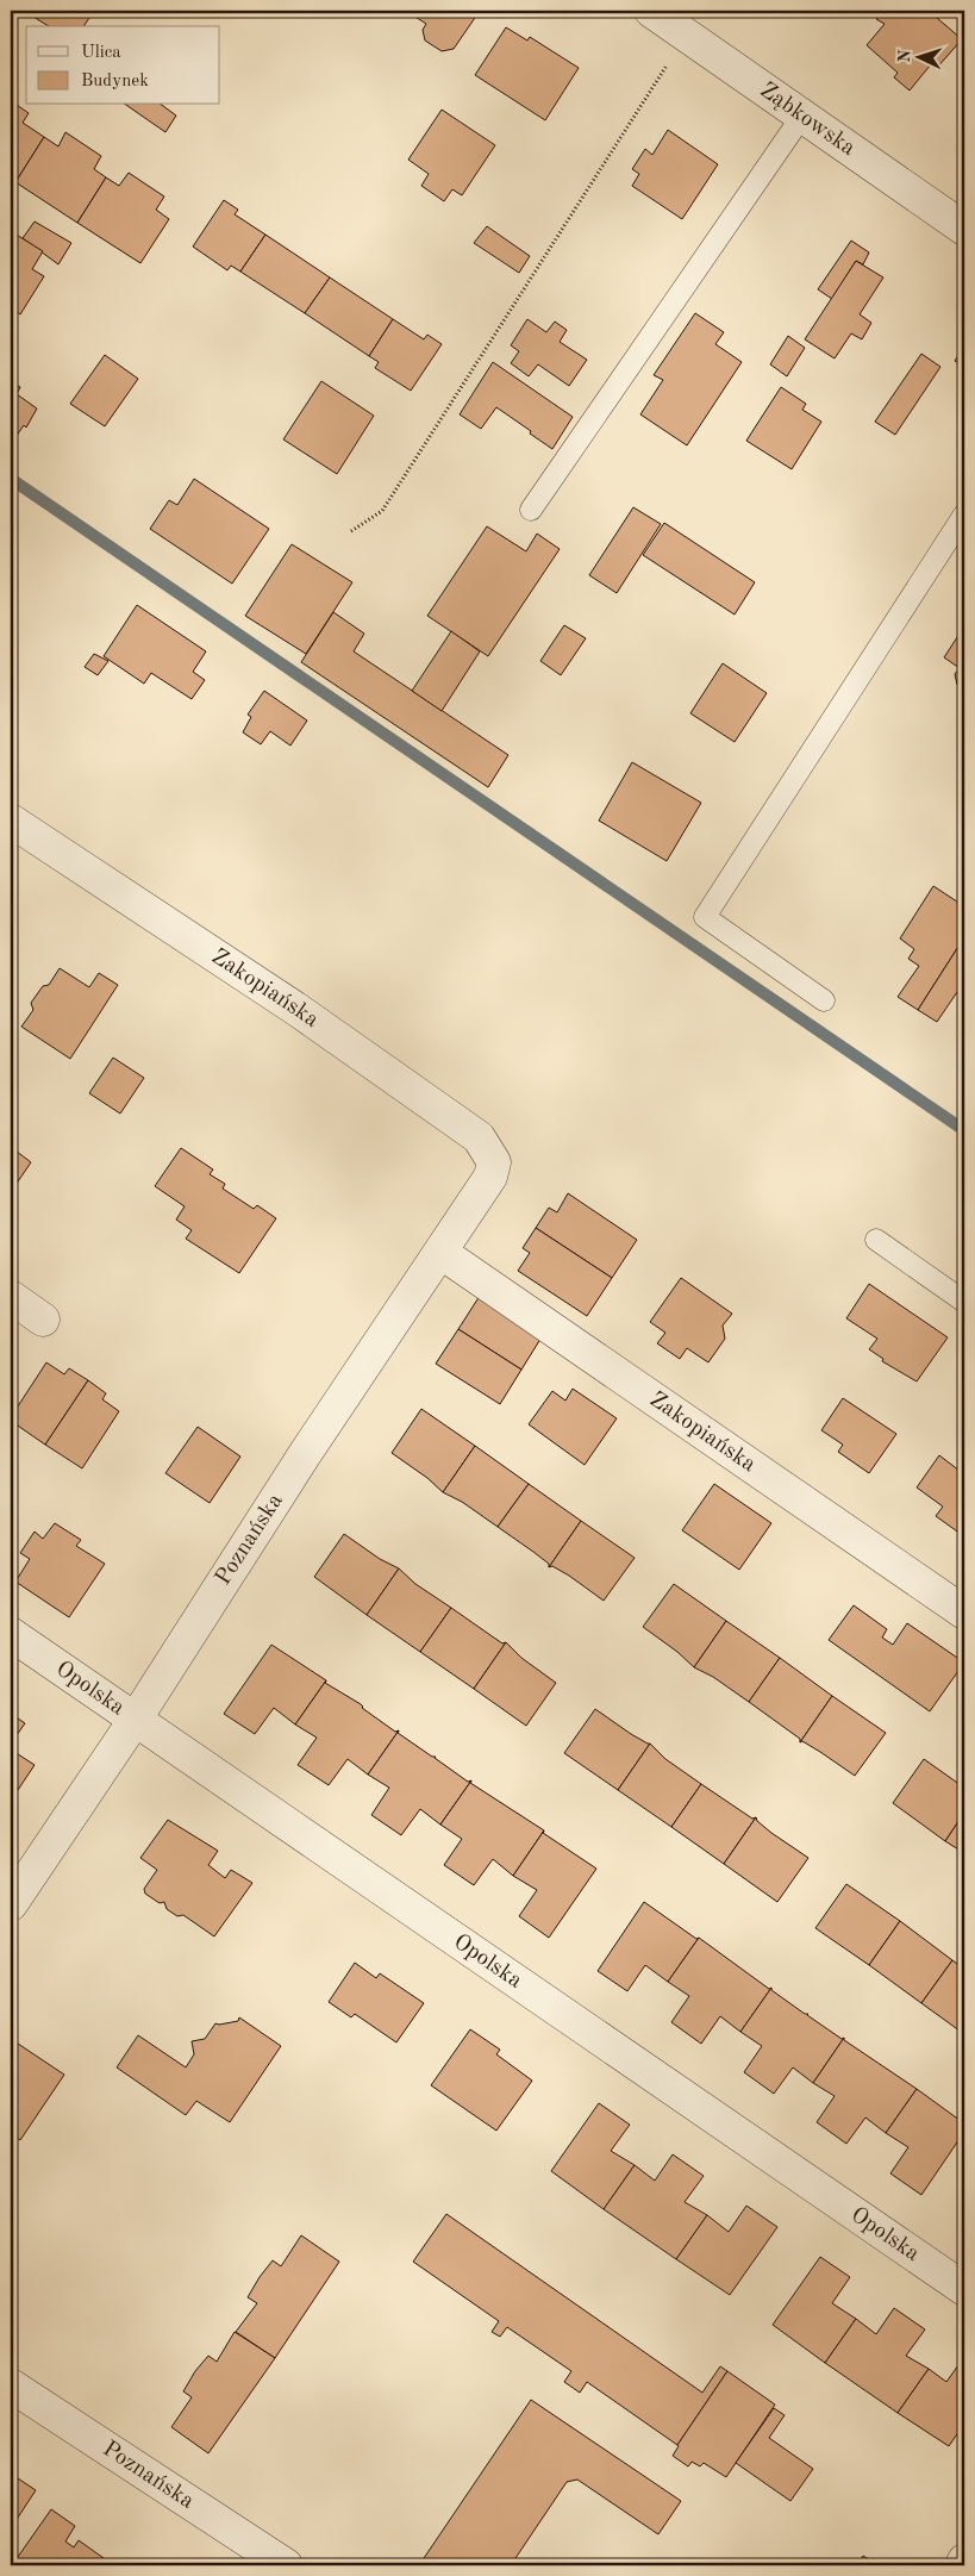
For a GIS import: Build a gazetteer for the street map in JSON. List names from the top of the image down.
{
  "streets": {
    "street": [
      "Ząbkowska",
      "Zakopiańska",
      "Poznańska",
      "Opolska"
    ]
  },
  "crossings": [
    ["Zakopiańska", "Poznańska"],
    ["Poznańska", "Opolska"]
  ],
  "legend": ["Ulica", "Budynek"],
  "north": "left"
}
